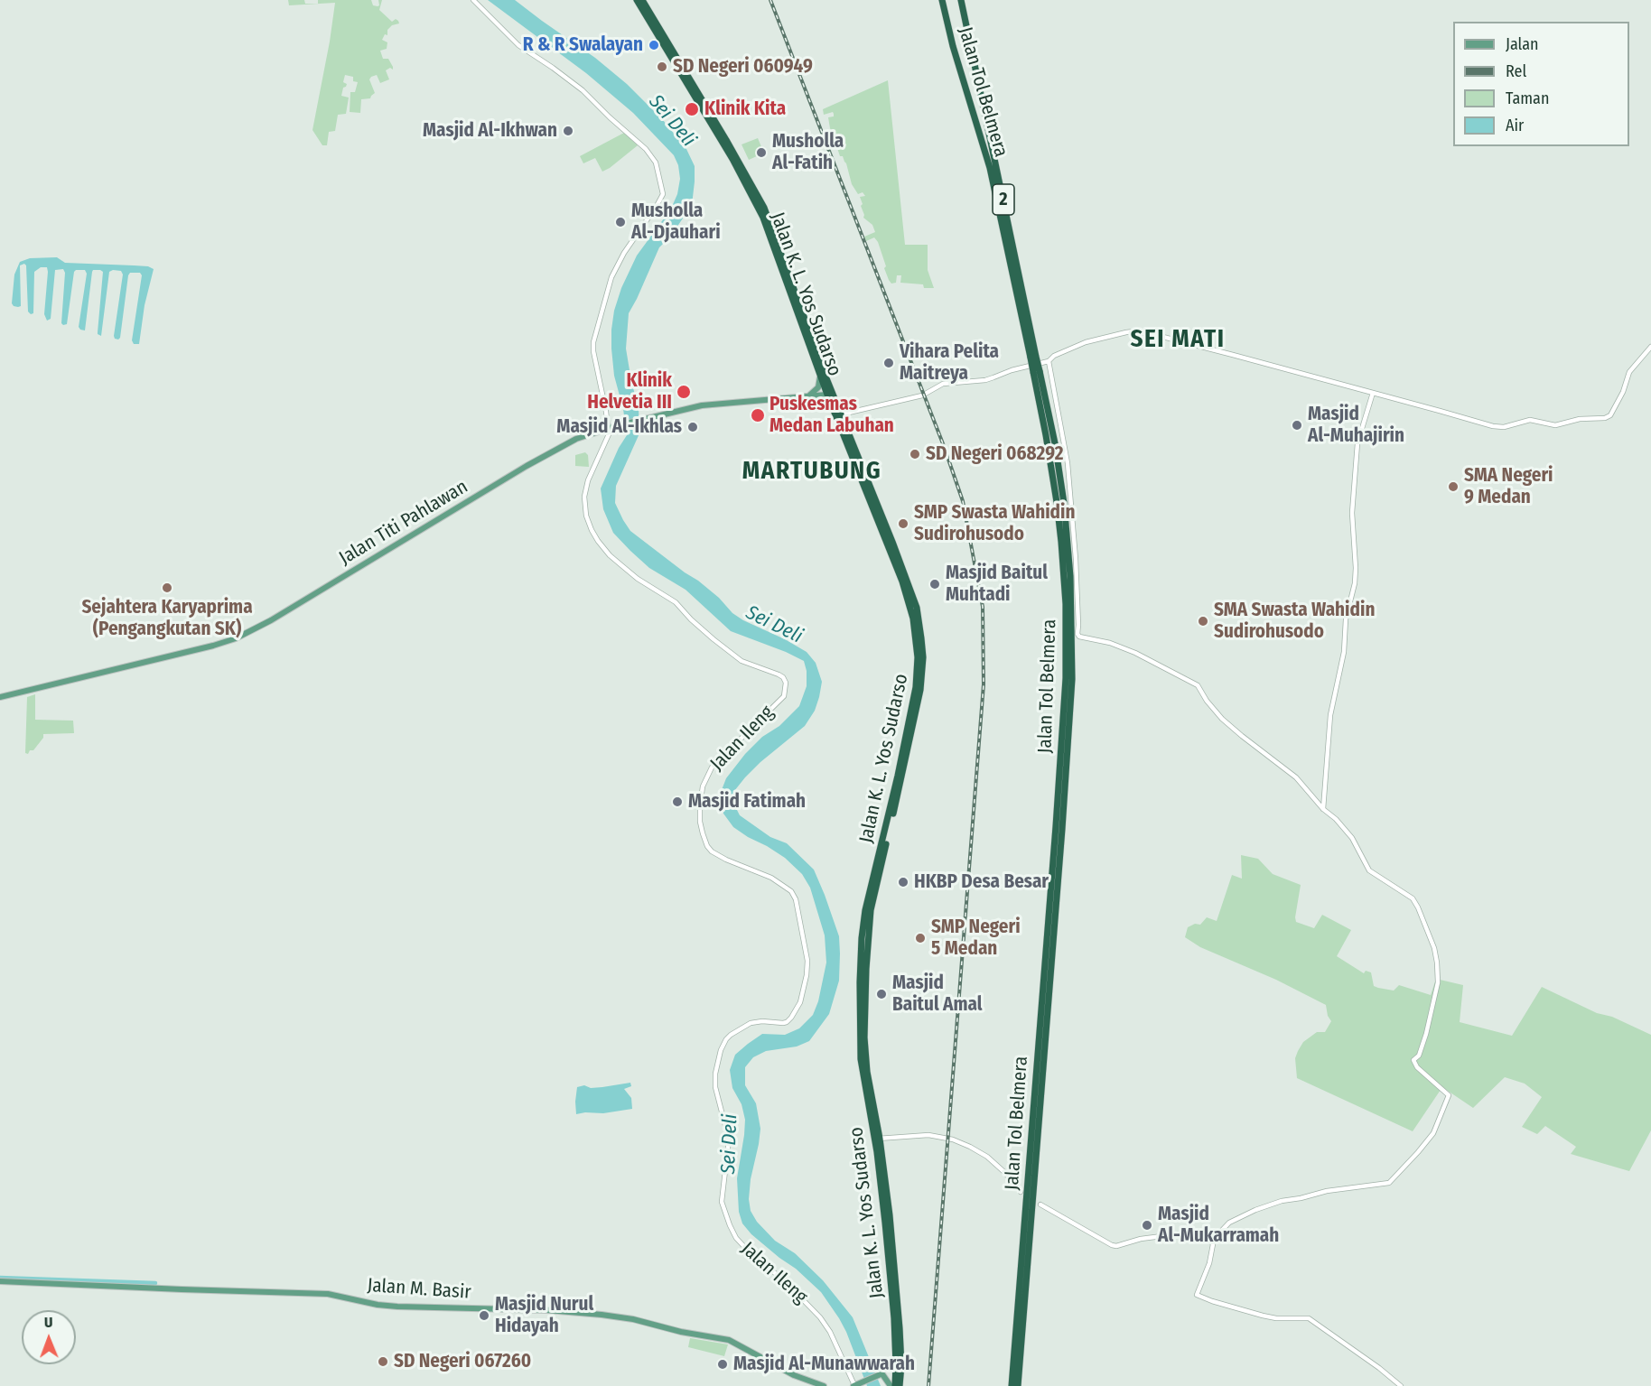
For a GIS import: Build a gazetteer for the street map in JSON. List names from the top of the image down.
{
  "streets": {
    "highway": ["Jalan Tol Belmera", "2", "Jalan K. L. Yos Sudarso"],
    "main road": ["Jalan Titi Pahlawan", "Jalan M. Basir"],
    "street": ["Jalan Ileng"]
  },
  "crossings": [
    ["Jalan K. L. Yos Sudarso", "Jalan Titi Pahlawan"],
    ["Jalan Titi Pahlawan", "Jalan Ileng"]
  ],
  "districts": ["SEI MATI", "MARTUBUNG"],
  "water": ["Sei Deli"],
  "places": [
    "R & R Swalayan",
    "SD Negeri 060949",
    "Klinik Kita",
    "Masjid Al-Ikhwan",
    "Musholla Al-Fatih",
    "Musholla Al-Djauhari",
    "Vihara Pelita Maitreya",
    "Klinik Helvetia III",
    "Puskesmas Medan Labuhan",
    "Masjid Al-Muhajirin",
    "Masjid Al-Ikhlas",
    "SD Negeri 068292",
    "SMA Negeri 9 Medan",
    "SMP Swasta Wahidin Sudirohusodo",
    "Masjid Baitul Muhtadi",
    "Sejahtera Karyaprima (Pengangkutan SK)",
    "SMA Swasta Wahidin Sudirohusodo",
    "Masjid Fatimah",
    "HKBP Desa Besar",
    "SMP Negeri 5 Medan",
    "Masjid Baitul Amal",
    "Masjid Al-Mukarramah",
    "Masjid Nurul Hidayah",
    "SD Negeri 067260",
    "Masjid Al-Munawwarah"
  ],
  "legend": [
    "Jalan",
    "Rel",
    "Taman",
    "Air"
  ],
  "north": "top"
}
